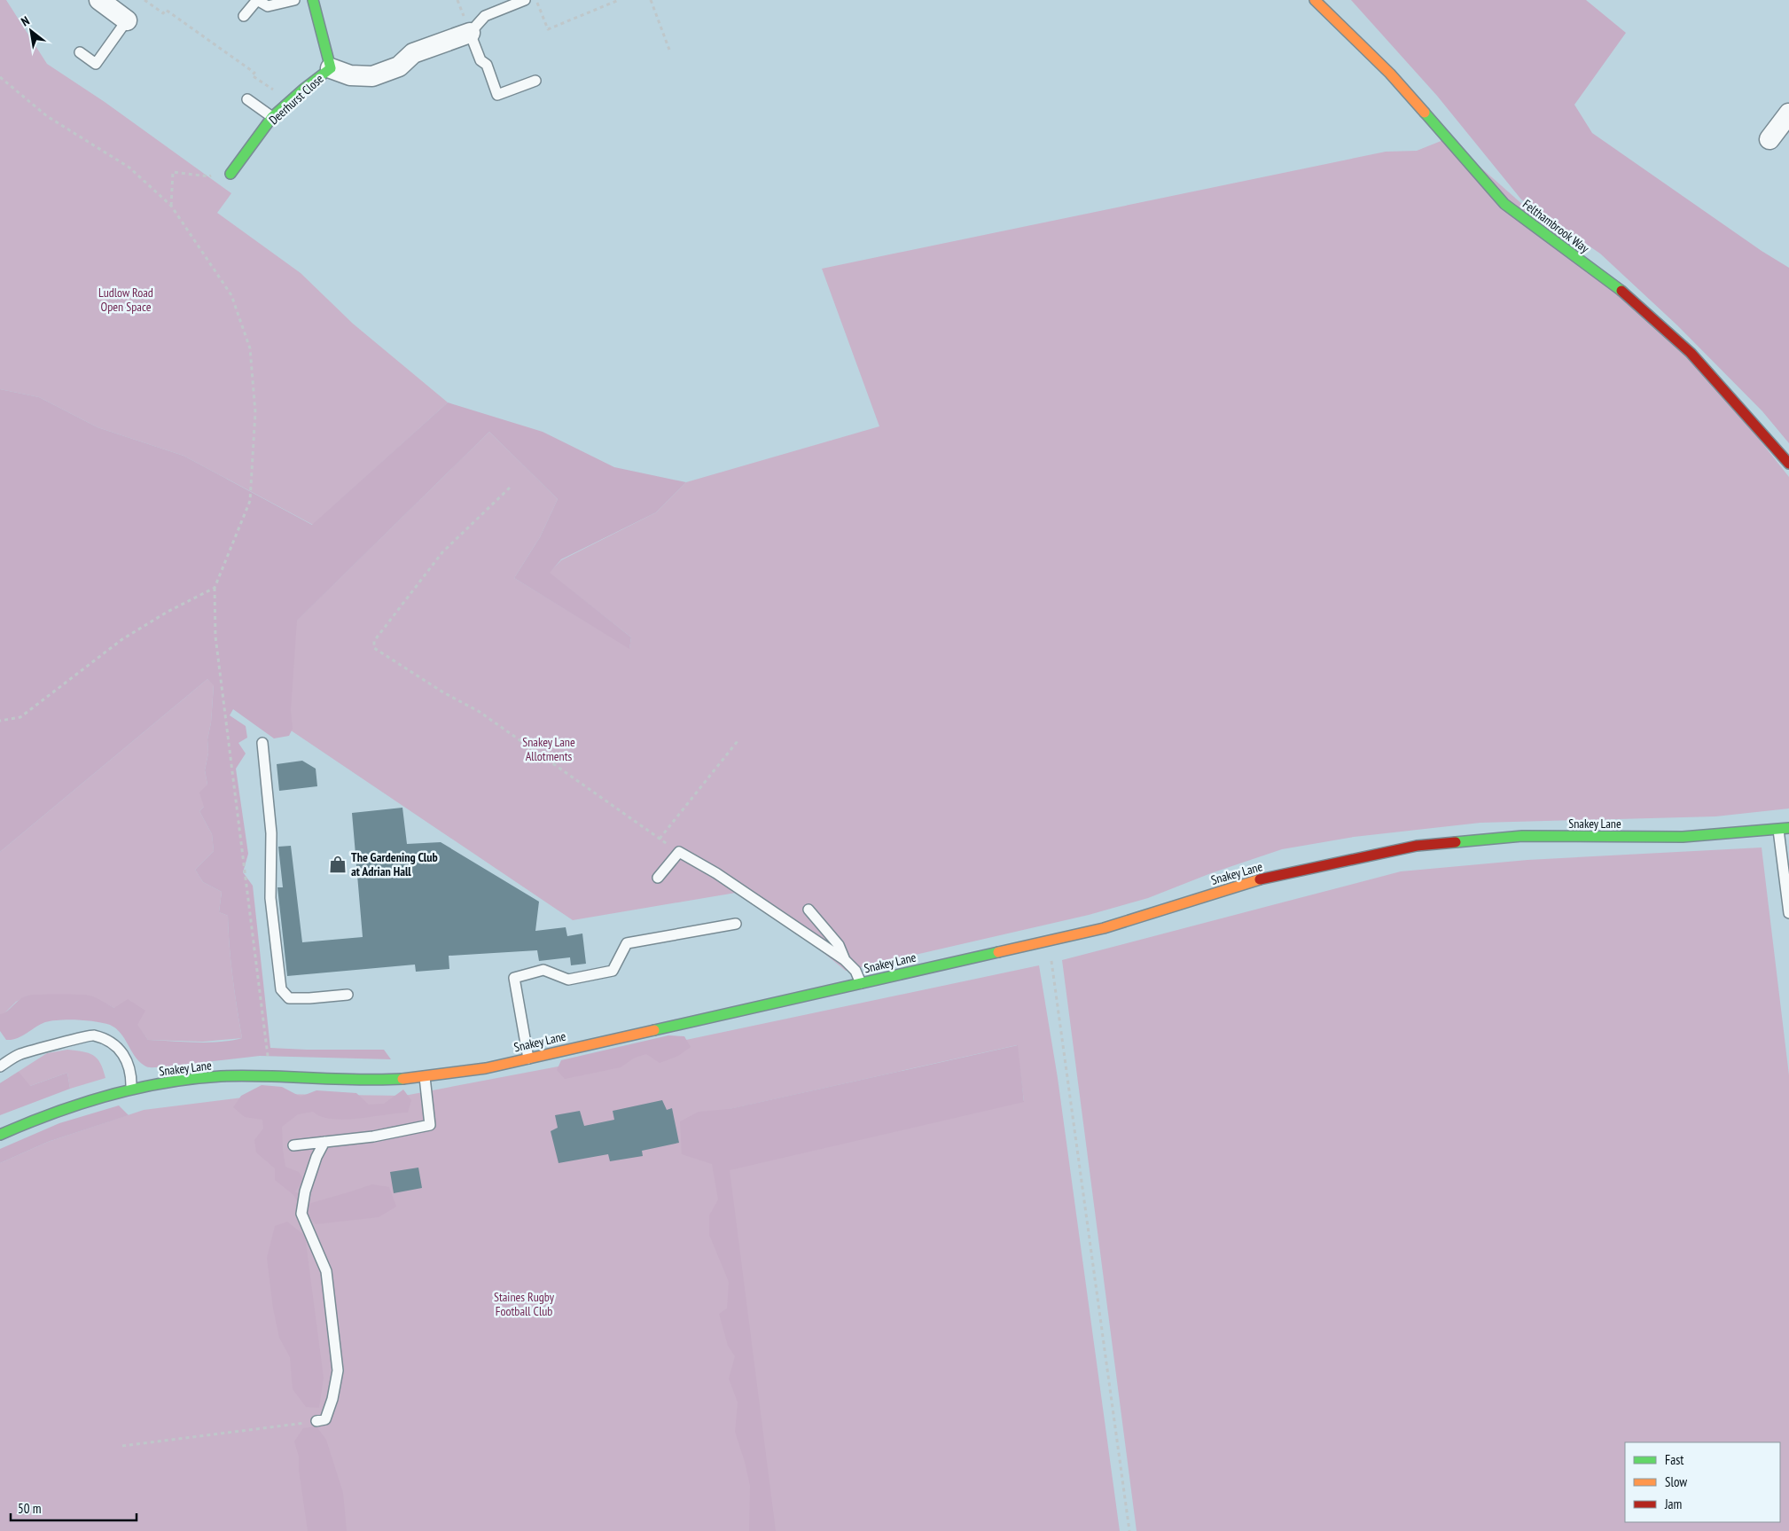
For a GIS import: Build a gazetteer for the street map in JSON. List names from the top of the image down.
{
  "streets": {
    "street": ["Deerhurst Close", "Felthambrook Way", "Snakey Lane"]
  },
  "parks": ["Ludlow Road Open Space", "Snakey Lane Allotments", "Staines Rugby Football Club"],
  "places": {
    "shop": ["The Gardening Club at Adrian Hall"]
  },
  "legend": ["Fast", "Slow", "Jam"],
  "scale_bar": "50 m",
  "north": "top left"
}
